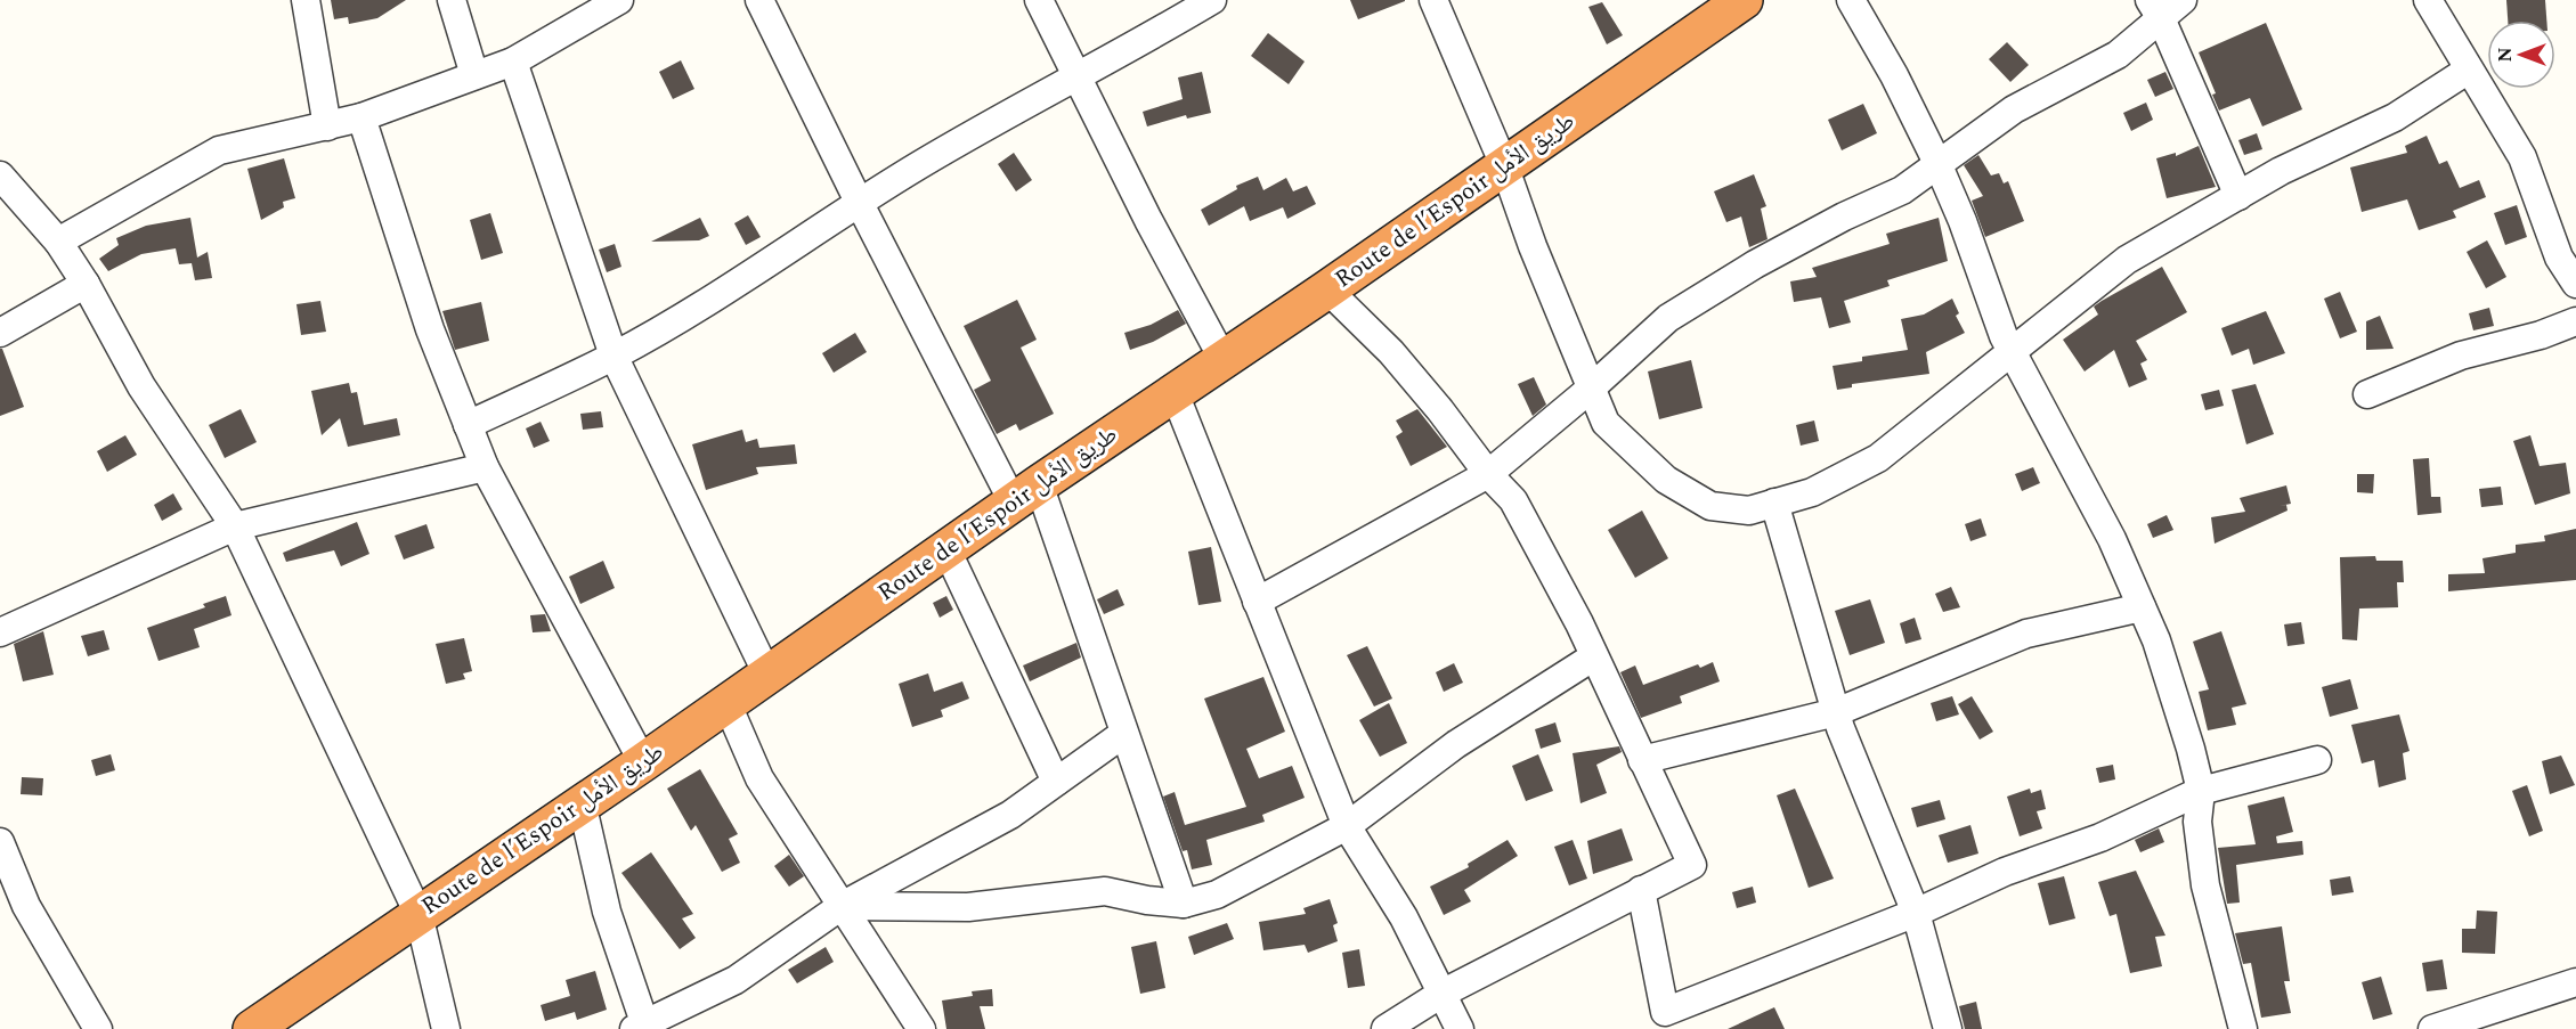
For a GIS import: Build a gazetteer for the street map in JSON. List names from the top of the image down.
{
  "streets": {
    "highway": ["Route de l’Espoir طريق الأمل"]
  },
  "north": "left"
}
